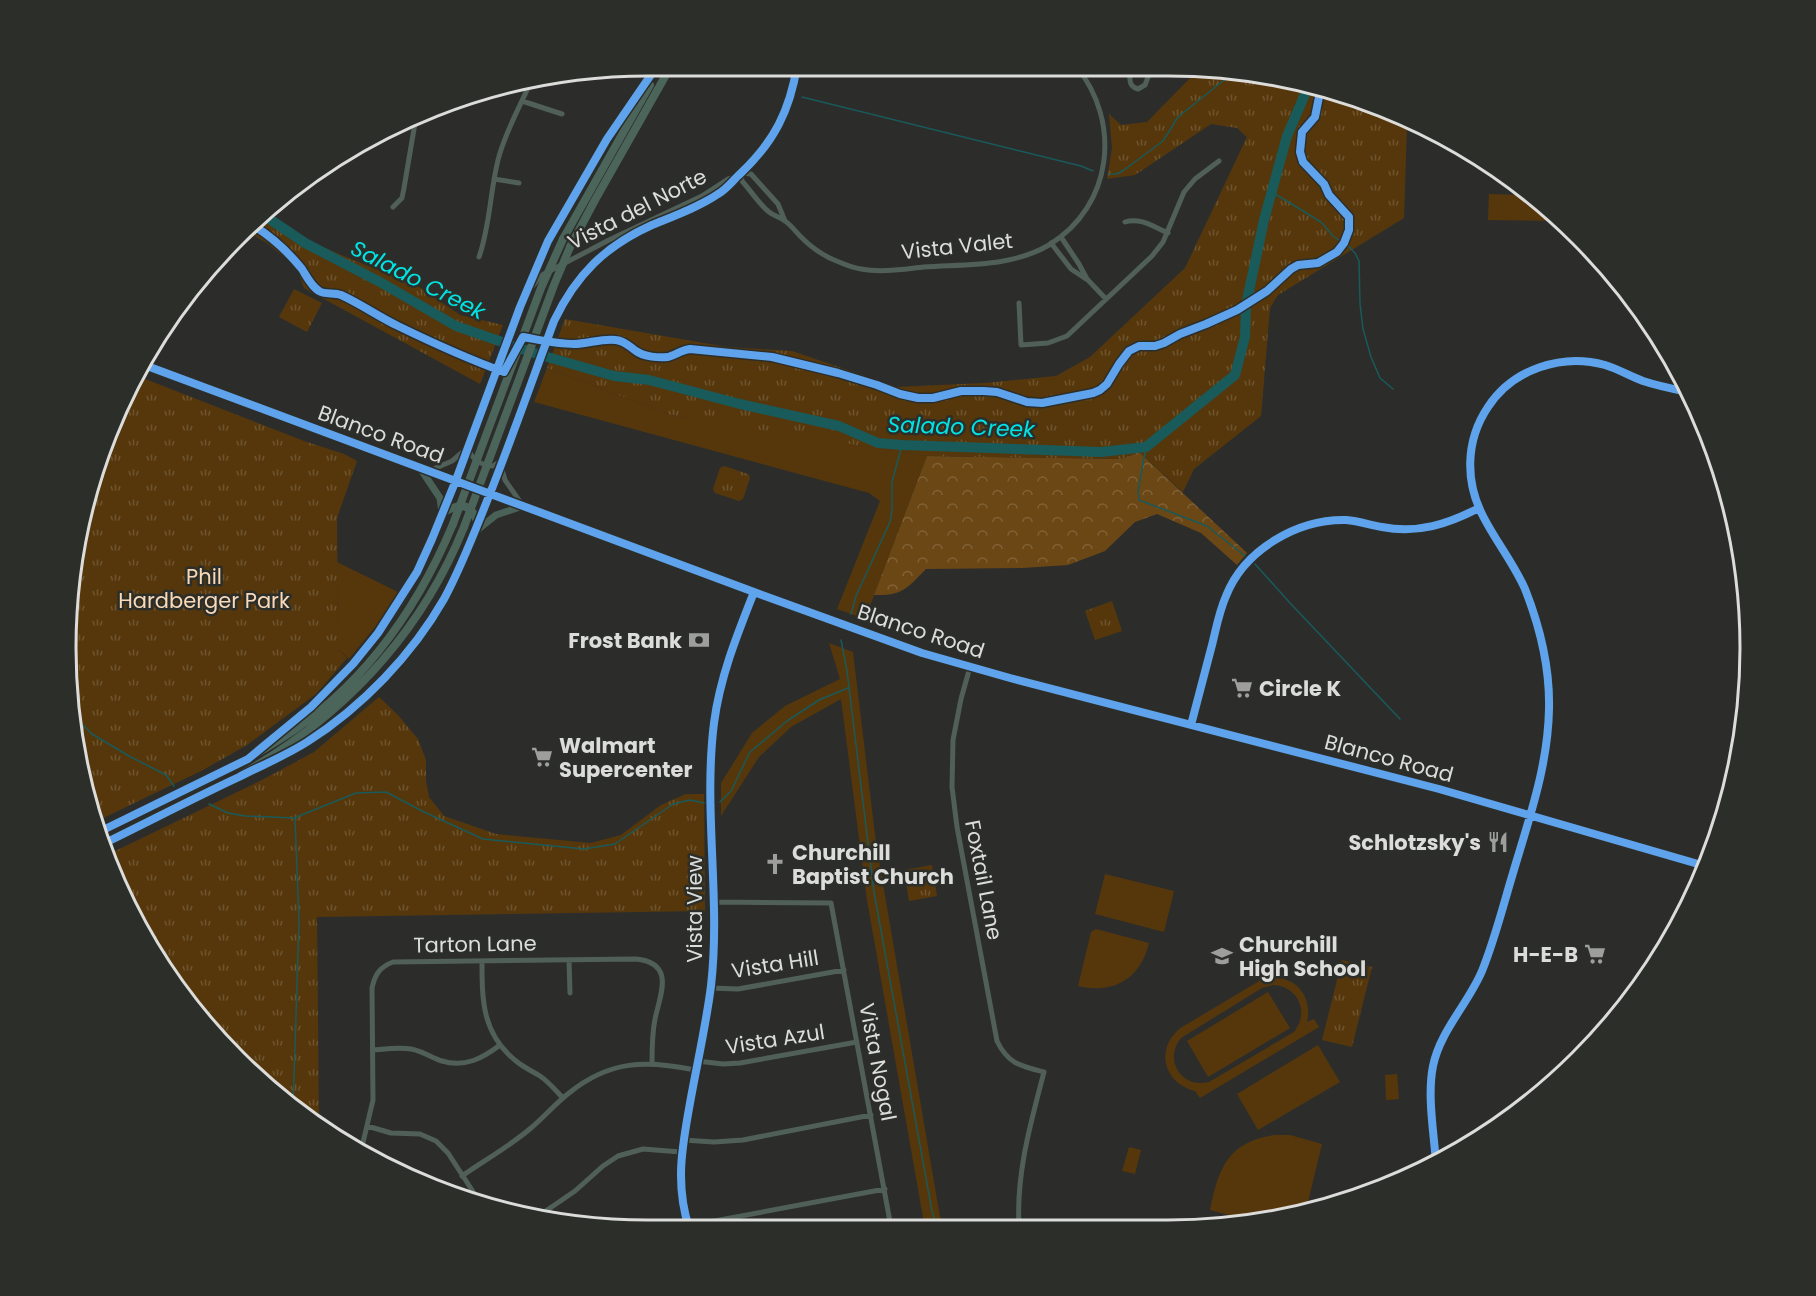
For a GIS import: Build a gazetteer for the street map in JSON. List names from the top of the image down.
{
  "streets": {
    "main road": ["Blanco Road"],
    "street": [
      "Vista del Norte",
      "Vista Valet",
      "Foxtail Lane",
      "Vista View",
      "Tarton Lane",
      "Vista Hill",
      "Vista Azul",
      "Vista Nogal"
    ]
  },
  "crossings": [
    ["Vista del Norte", "Vista Valet"],
    ["Vista del Norte", "Blanco Road"],
    ["Blanco Road", "Foxtail Lane"],
    ["Blanco Road", "Vista View"],
    ["Vista View", "Vista Hill"],
    ["Vista View", "Vista Azul"],
    ["Vista View", "Vista Nogal"],
    ["Vista Hill", "Vista Nogal"],
    ["Vista Azul", "Vista Nogal"]
  ],
  "water": ["Salado Creek"],
  "parks": ["Phil Hardberger Park"],
  "places": {
    "bank": ["Frost Bank"],
    "supermarket": ["Circle K", "Walmart Supercenter", "H-E-B"],
    "restaurant": ["Schlotzsky's"],
    "church": ["Churchill Baptist Church"],
    "school or university": ["Churchill High School"]
  }
}
